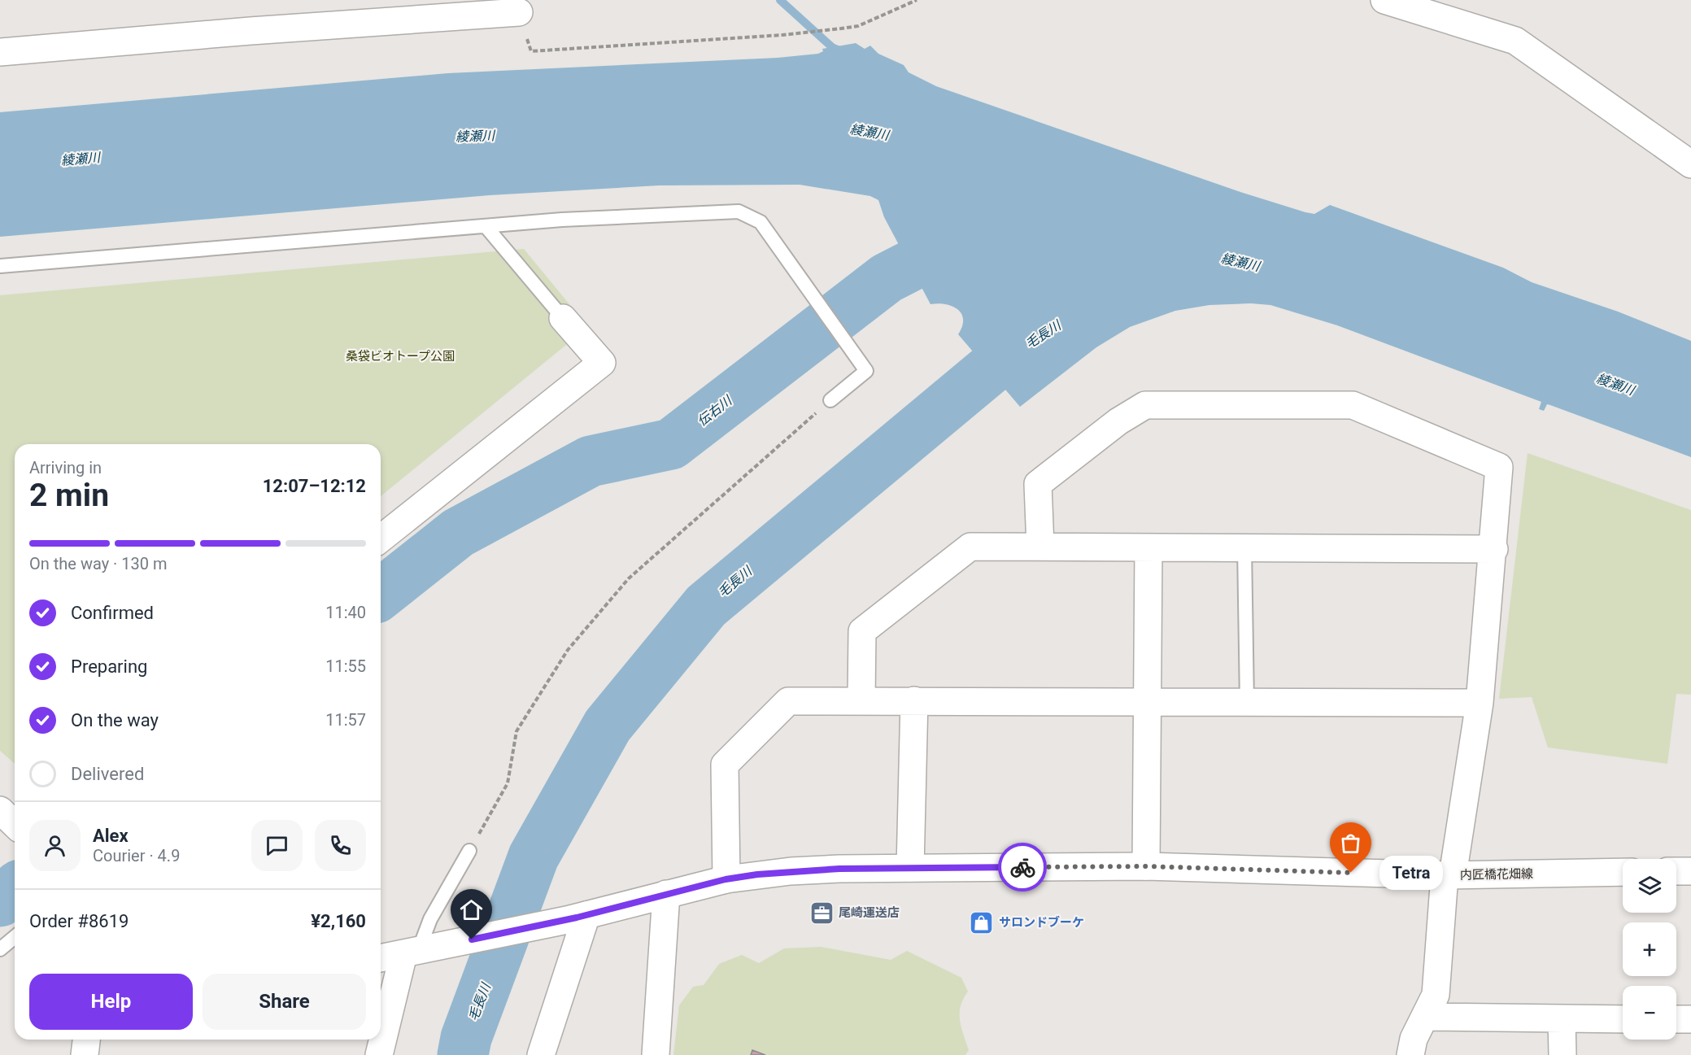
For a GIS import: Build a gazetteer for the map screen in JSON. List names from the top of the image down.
{
  "streets": {
    "street": ["内匠橋花畑線"]
  },
  "water": ["綾瀬川", "毛長川", "伝右川"],
  "parks": ["桑袋ビオトープ公園"],
  "places": {
    "other": ["Tetra"],
    "office": ["尾崎運送店"],
    "shop": ["サロンドブーケ"]
  },
  "page": {
    "heading": ["2 min", "Arriving in", "12:07–12:12"],
    "panel": [
      "Alex",
      "Courier · 4.9",
      "Order #8619",
      "¥2,160"
    ],
    "bar": "On the way · 130 m",
    "list": [
      ["Confirmed", "11:40"],
      ["Preparing", "11:55"],
      ["On the way", "11:57"],
      "Delivered"
    ],
    "bubble": "Tetra",
    "map_buttons": ["+", "−"],
    "buttons": ["Help", "Share"]
  }
}
